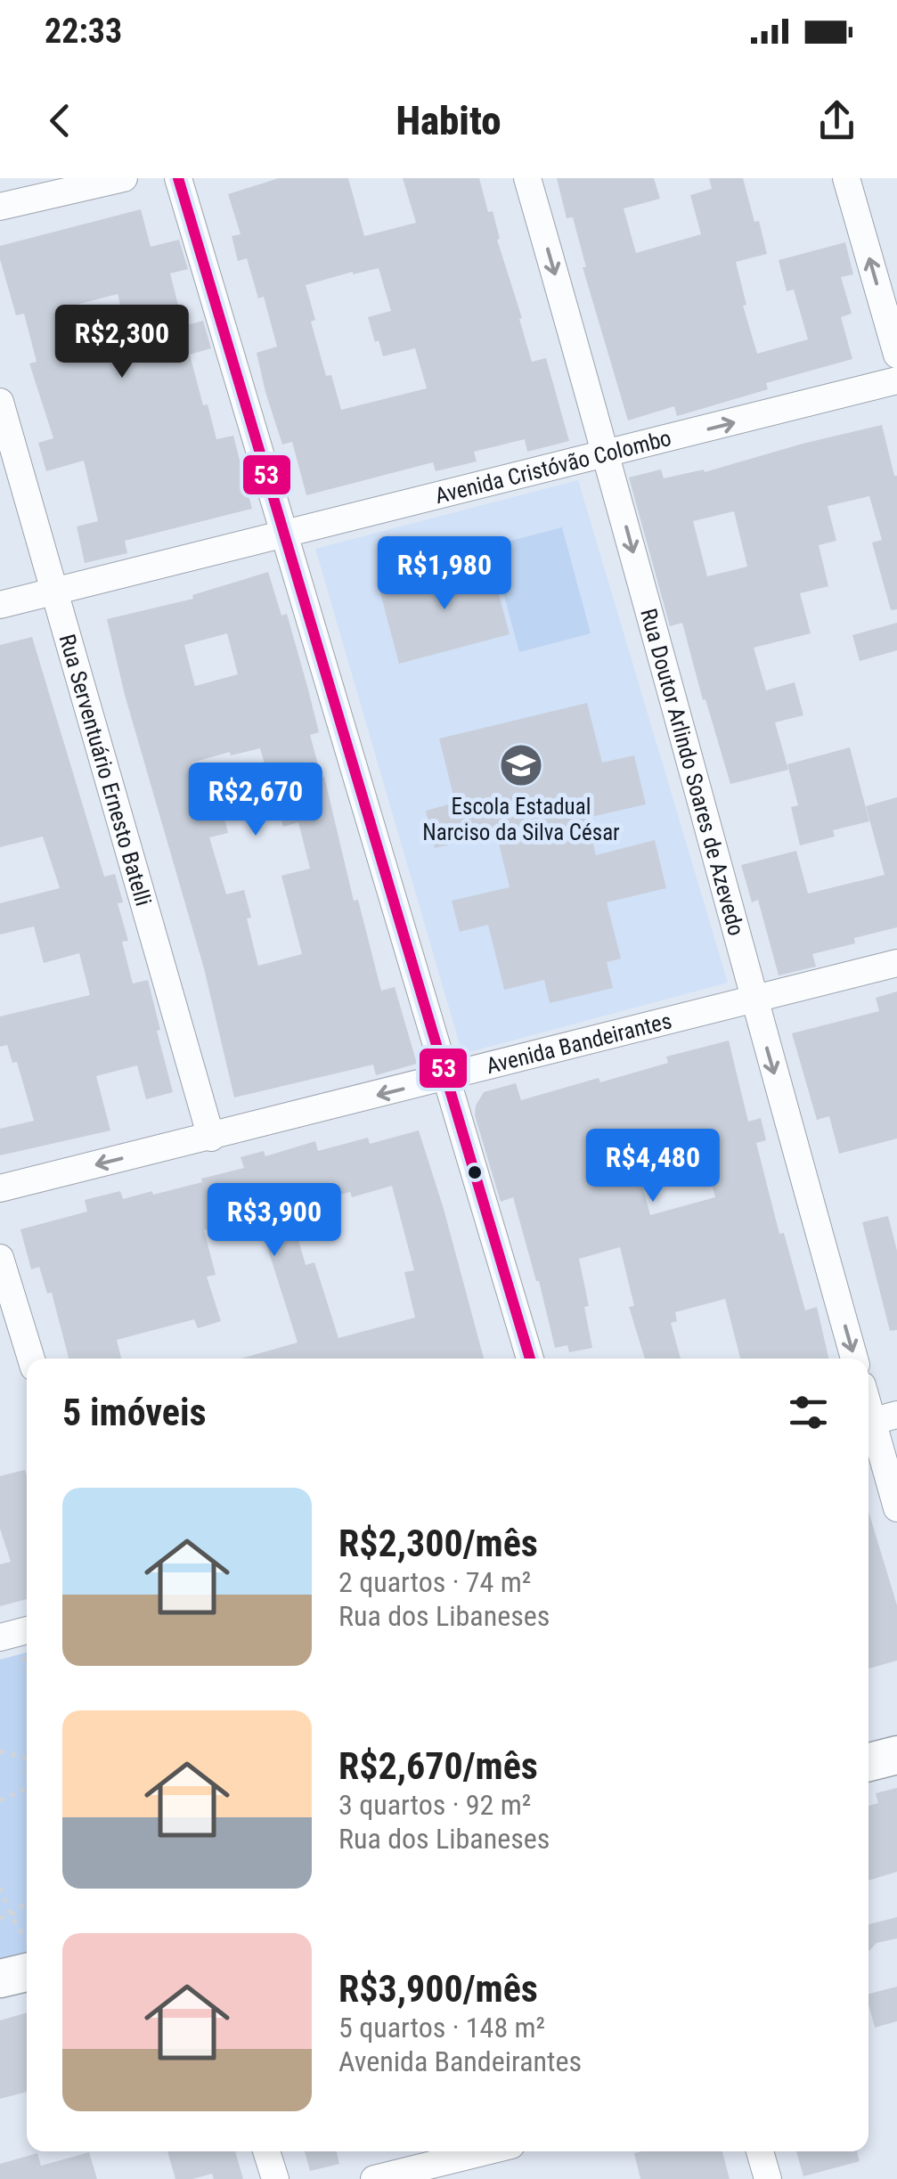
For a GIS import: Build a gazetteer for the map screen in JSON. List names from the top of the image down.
{
  "streets": {
    "street": [
      "Avenida Cristóvão Colombo",
      "Rua Serventuário Ernesto Batelli",
      "Rua Doutor Arlindo Soares de Azevedo",
      "Avenida Bandeirantes"
    ]
  },
  "crossings": [
    ["Avenida Cristóvão Colombo", "Rua Serventuário Ernesto Batelli"],
    ["Avenida Cristóvão Colombo", "Rua Doutor Arlindo Soares de Azevedo"],
    ["Rua Serventuário Ernesto Batelli", "Avenida Bandeirantes"],
    ["Rua Doutor Arlindo Soares de Azevedo", "Avenida Bandeirantes"]
  ],
  "one_way": ["Rua Doutor Arlindo Soares de Azevedo", "Avenida Bandeirantes"],
  "places": {
    "school or university": ["Escola Estadual Narciso da Silva César"]
  },
  "lines": ["transit line 53"],
  "page": {
    "status": "22:33",
    "header": "Habito",
    "price": [
      "R$2,300",
      "R$1,980",
      "R$2,670",
      "R$4,480",
      "R$3,900"
    ],
    "heading": "5 imóveis",
    "list": [
      {
        "name": "R$2,300/mês",
        "note": "2 quartos · 74 m² · Rua dos Libaneses"
      },
      {
        "name": "R$2,670/mês",
        "note": "3 quartos · 92 m² · Rua dos Libaneses"
      },
      {
        "name": "R$3,900/mês",
        "note": "5 quartos · 148 m² · Avenida Bandeirantes"
      }
    ]
  }
}
